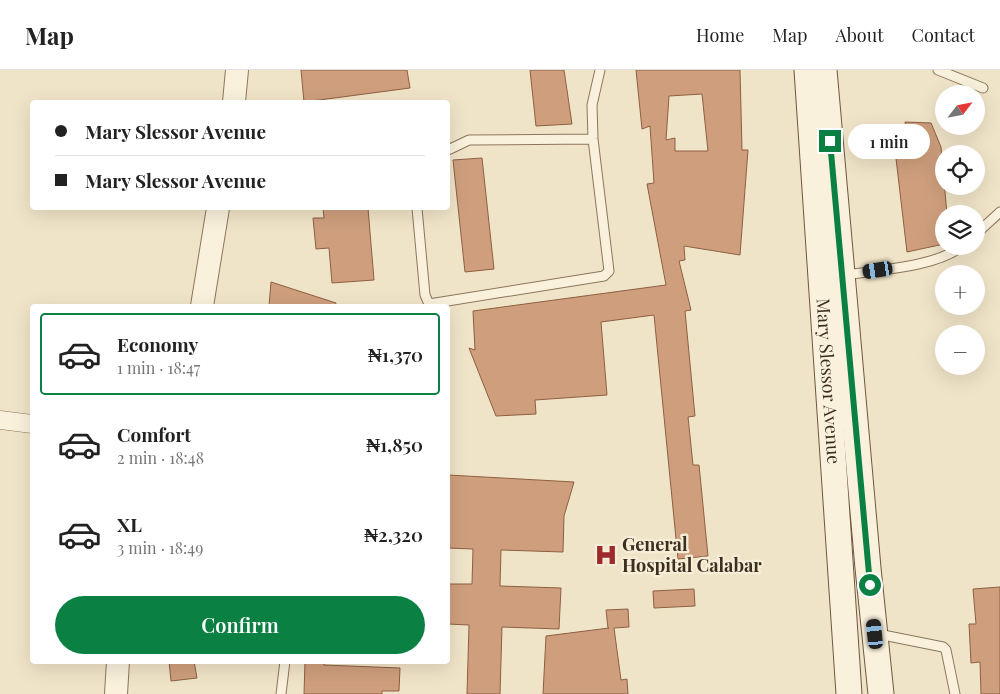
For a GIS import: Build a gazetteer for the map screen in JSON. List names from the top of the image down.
{
  "streets": {
    "main road": ["Mary Slessor Avenue"]
  },
  "places": {
    "hospital": ["General Hospital Calabar"]
  },
  "north": "top right",
  "page": {
    "header": "Map",
    "nav": [
      "Home",
      "Map",
      "About",
      "Contact"
    ],
    "map_buttons": ["+", "−"],
    "banner": ["Mary Slessor Avenue", "Mary Slessor Avenue"],
    "bubble": "1 min",
    "list": [
      {
        "name": "Economy",
        "note": "1 min · 18:47",
        "value": "₦1,370"
      },
      {
        "name": "Comfort",
        "note": "2 min · 18:48",
        "value": "₦1,850"
      },
      {
        "name": "XL",
        "note": "3 min · 18:49",
        "value": "₦2,320"
      }
    ],
    "buttons": "Confirm"
  }
}
